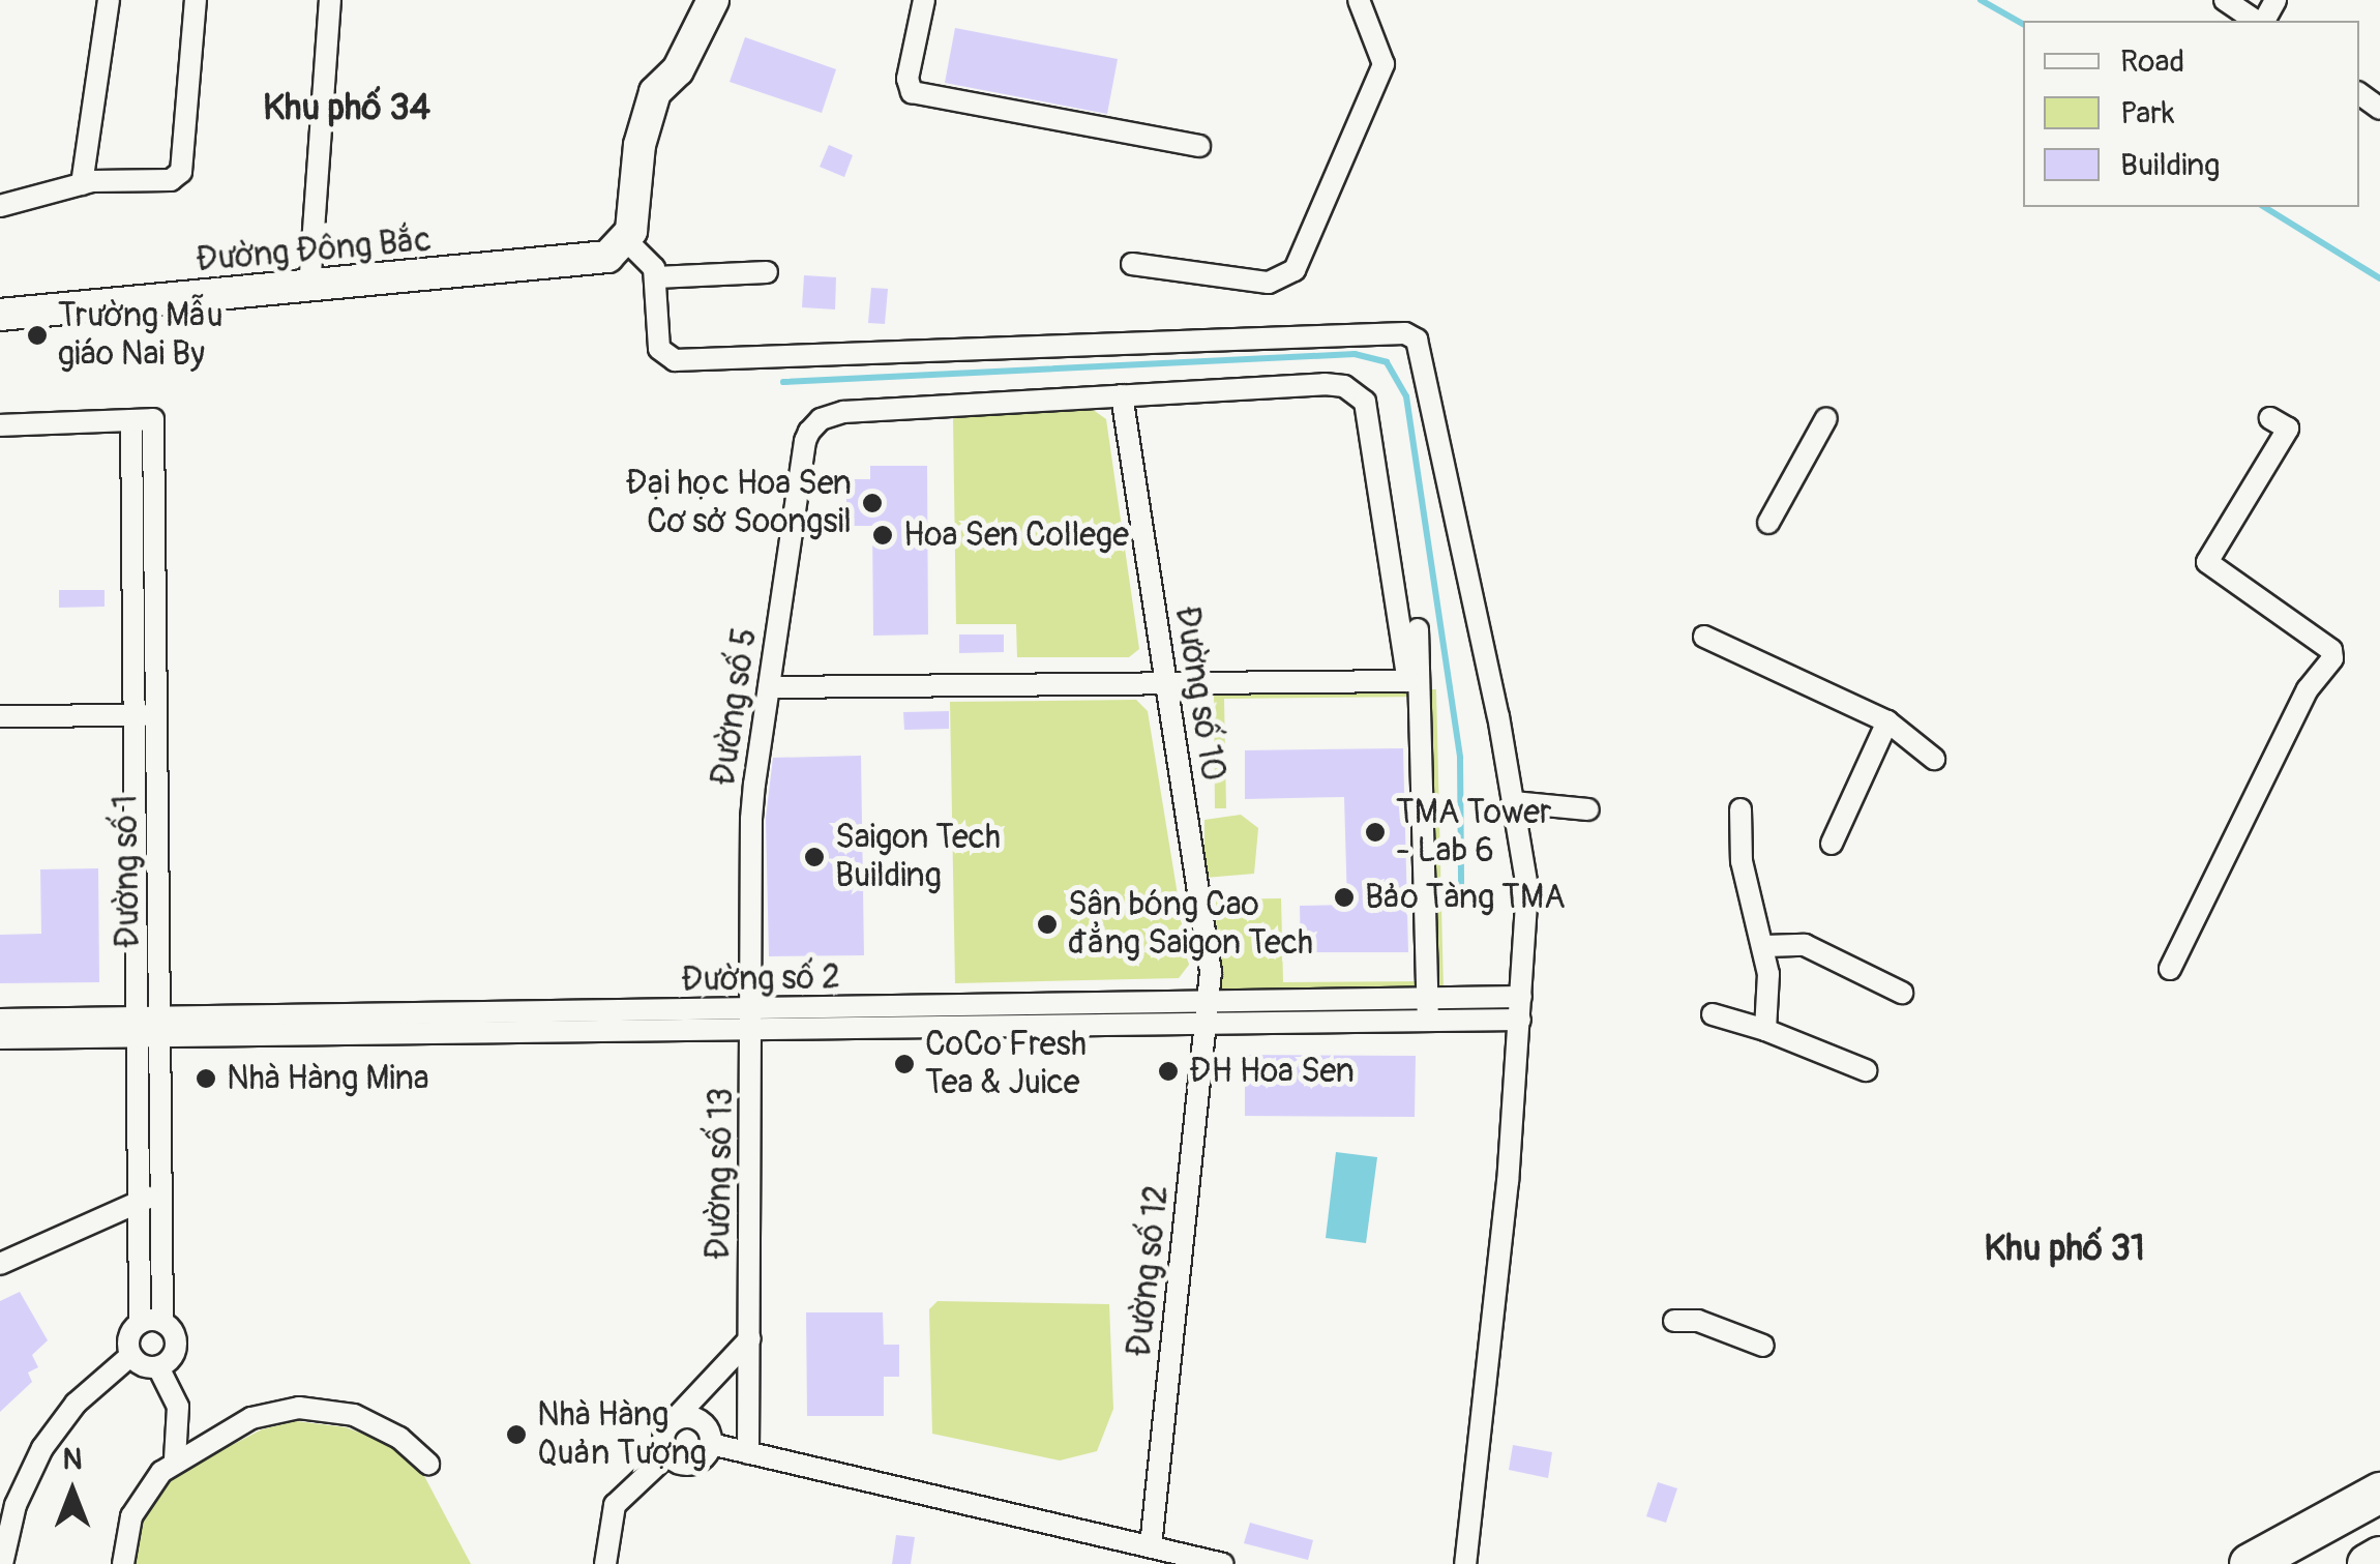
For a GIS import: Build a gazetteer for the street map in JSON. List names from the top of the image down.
{
  "streets": {
    "street": [
      "Đường Đông Bắc",
      "Đường số 10",
      "Đường số 5",
      "Đường số 1",
      "Đường số 2",
      "Đường số 13",
      "Đường số 12"
    ]
  },
  "crossings": [
    ["Đường số 10", "Đường số 5"],
    ["Đường số 10", "Đường số 2"],
    ["Đường số 10", "Đường số 12"],
    ["Đường số 5", "Đường số 2"],
    ["Đường số 5", "Đường số 13"],
    ["Đường số 1", "Đường số 2"],
    ["Đường số 2", "Đường số 13"],
    ["Đường số 2", "Đường số 12"]
  ],
  "districts": ["Khu phố 34", "Khu phố 31"],
  "places": [
    "Trường Mẫu giáo Nai By",
    "Đại học Hoa Sen Cơ sở Soongsil",
    "Hoa Sen College",
    "TMA Tower - Lab 6",
    "Saigon Tech Building",
    "Bảo Tàng TMA",
    "Sân bóng Cao đẳng Saigon Tech",
    "CoCo Fresh Tea & Juice",
    "ĐH Hoa Sen",
    "Nhà Hàng Mina",
    "Nhà Hàng Quản Tượng"
  ],
  "legend": ["Road", "Park", "Building"],
  "north": "top"
}
